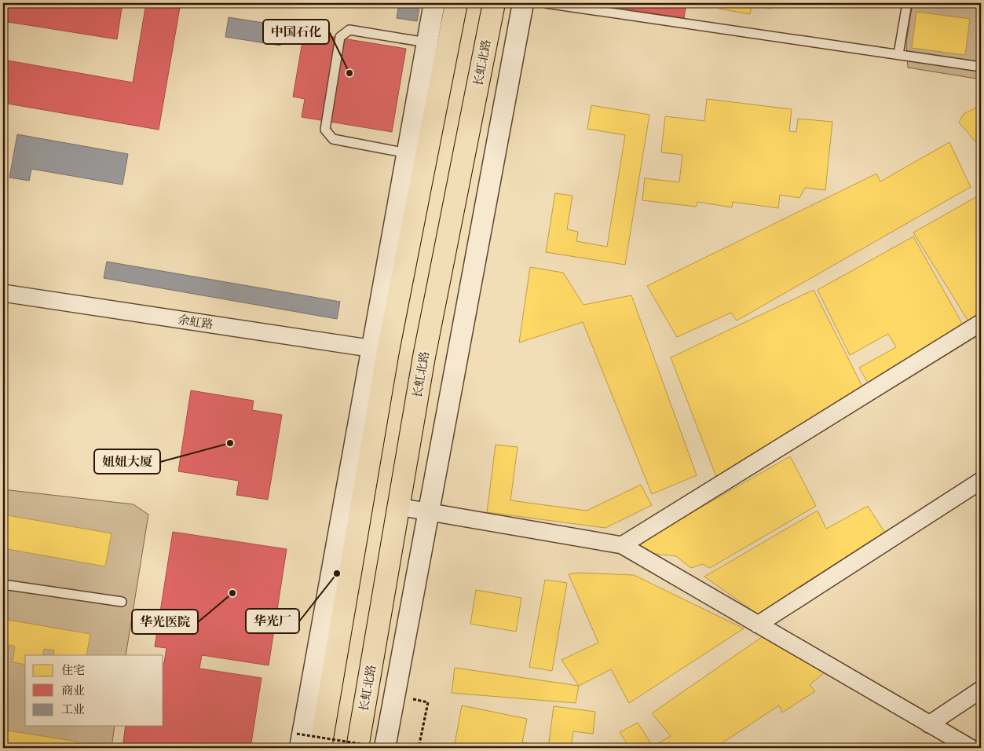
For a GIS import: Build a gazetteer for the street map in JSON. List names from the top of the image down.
{
  "streets": {
    "highway": ["长虹北路"],
    "street": ["余虹路"]
  },
  "places": [
    "中国石化",
    "妞妞大厦",
    "华光厂",
    "华光医院"
  ],
  "legend": ["住宅", "商业", "工业"]
}
